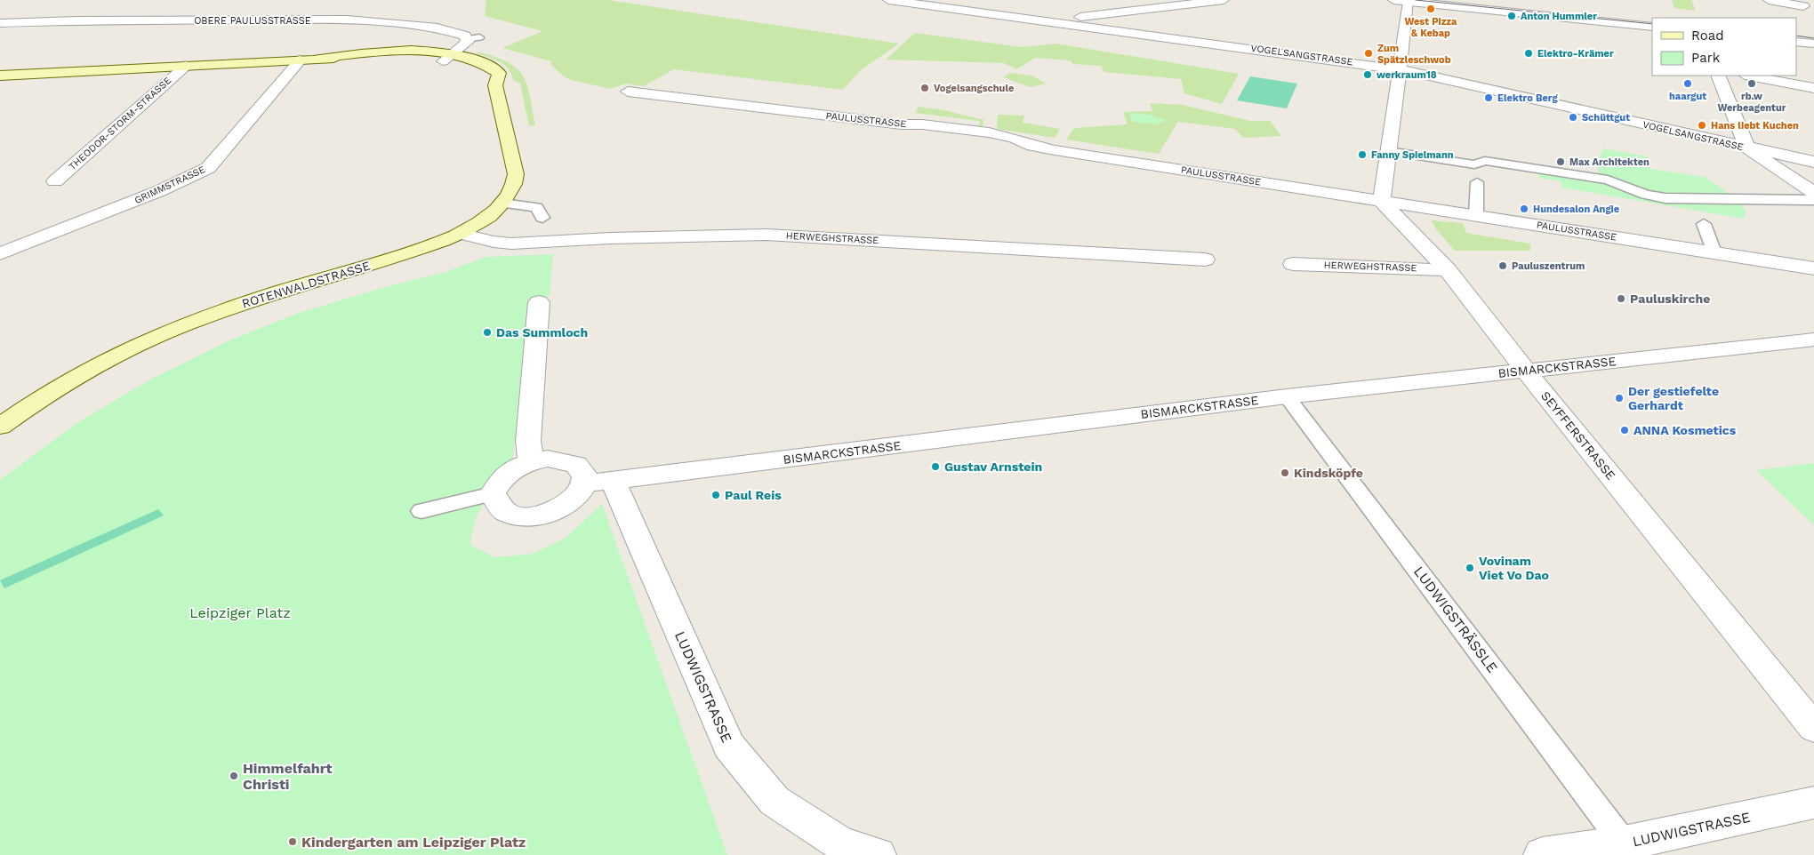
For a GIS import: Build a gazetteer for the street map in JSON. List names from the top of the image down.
{
  "streets": {
    "main road": ["ROTENWALDSTRASSE"],
    "street": [
      "OBERE PAULUSSTRASSE",
      "VOGELSANGSTRASSE",
      "PAULUSSTRASSE",
      "THEODOR-STORM-STRASSE",
      "GRIMMSTRASSE",
      "HERWEGHSTRASSE",
      "BISMARCKSTRASSE",
      "SEYFFERSTRASSE",
      "LUDWIGSTRASSE"
    ],
    "lane": ["LUDWIGSTRÄSSLE"]
  },
  "crossings": [
    ["PAULUSSTRASSE", "SEYFFERSTRASSE"],
    ["THEODOR-STORM-STRASSE", "ROTENWALDSTRASSE"],
    ["GRIMMSTRASSE", "ROTENWALDSTRASSE"],
    ["HERWEGHSTRASSE", "ROTENWALDSTRASSE"],
    ["HERWEGHSTRASSE", "SEYFFERSTRASSE"],
    ["BISMARCKSTRASSE", "SEYFFERSTRASSE"],
    ["BISMARCKSTRASSE", "LUDWIGSTRÄSSLE"],
    ["BISMARCKSTRASSE", "LUDWIGSTRASSE"],
    ["LUDWIGSTRÄSSLE", "LUDWIGSTRASSE"]
  ],
  "parks": ["Leipziger Platz"],
  "places": [
    "West Pizza & Kebap",
    "Anton Hummler",
    "Zum Spätzleschwob",
    "Elektro-Krämer",
    "werkraum18",
    "haargut",
    "rb.w Werbeagentur",
    "Vogelsangschule",
    "Elektro Berg",
    "Schüttgut",
    "Hans liebt Kuchen",
    "Fanny Spielmann",
    "Max Architekten",
    "Hundesalon Angie",
    "Pauluszentrum",
    "Pauluskirche",
    "Das Summloch",
    "Der gestiefelte Gerhardt",
    "ANNA Kosmetics",
    "Gustav Arnstein",
    "Kindsköpfe",
    "Paul Reis",
    "Vovinam Viet Vo Dao",
    "Himmelfahrt Christi",
    "Kindergarten am Leipziger Platz"
  ],
  "legend": ["Road", "Park"]
}
